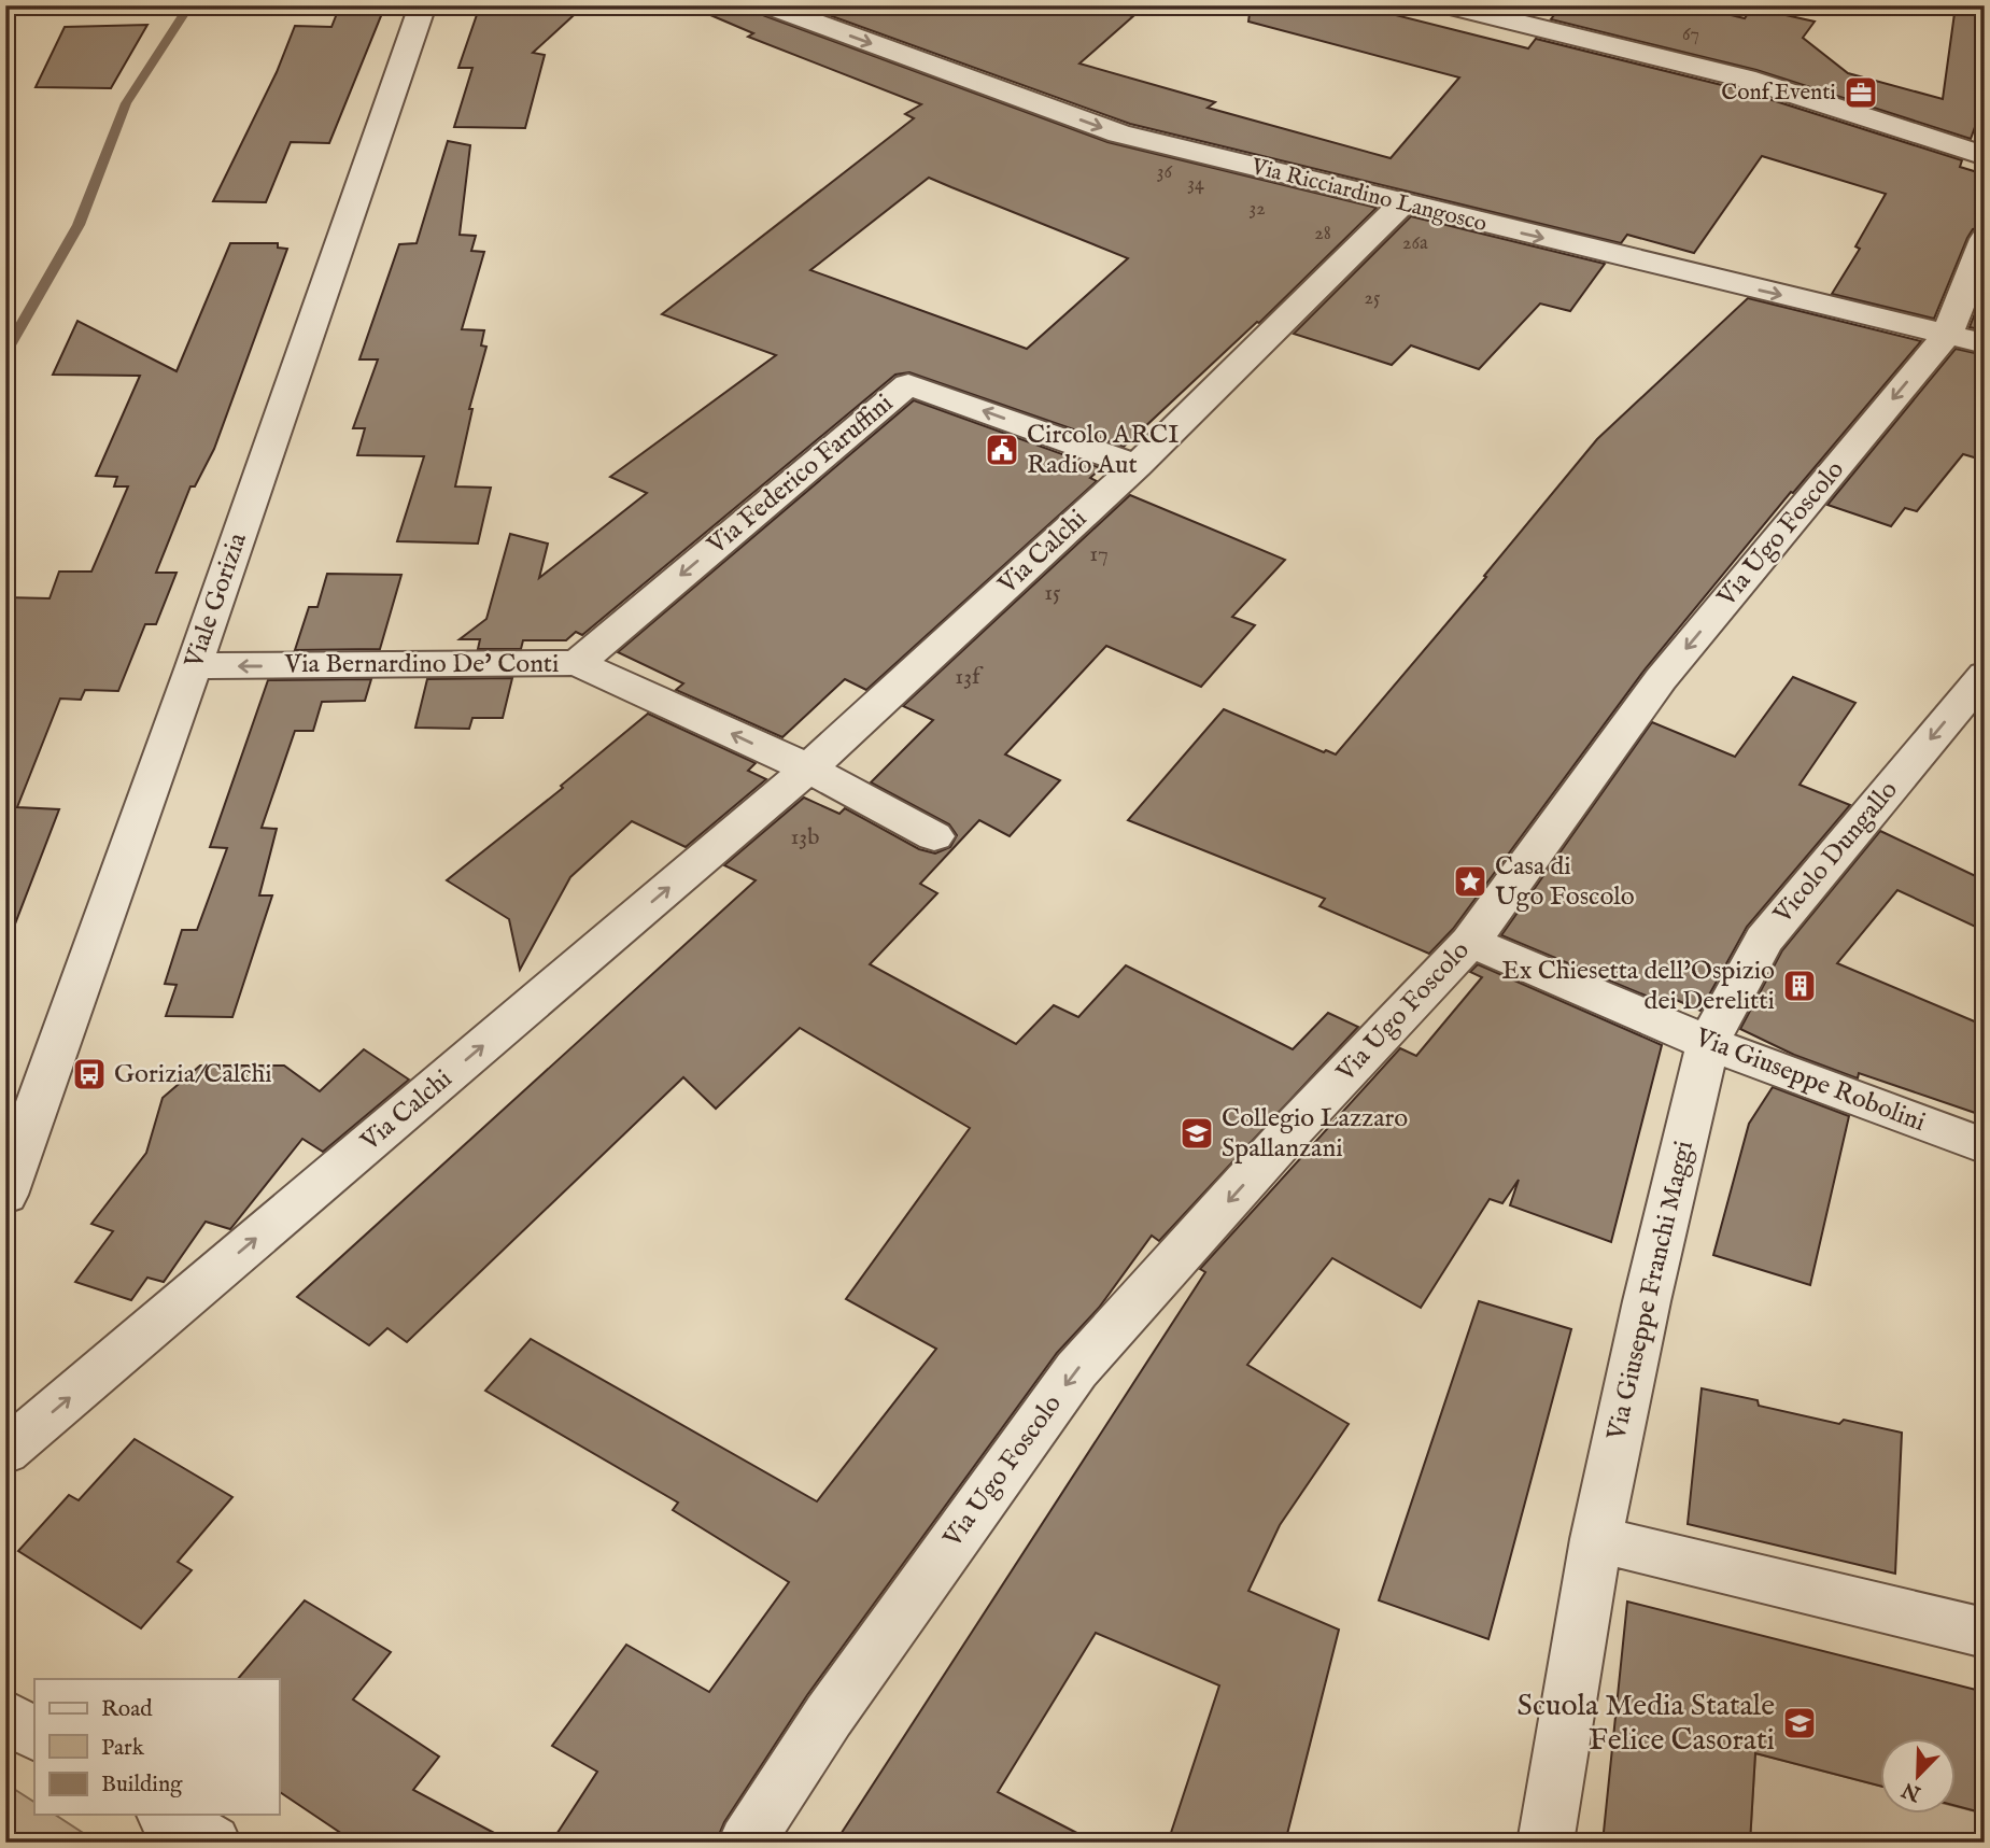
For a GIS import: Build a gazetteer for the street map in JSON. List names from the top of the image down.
{
  "streets": {
    "street": [
      "Via Ricciardino Langosco",
      "Via Federico Faruffini",
      "Via Ugo Foscolo",
      "Via Calchi",
      "Viale Gorizia",
      "Via Bernardino De' Conti",
      "Vicolo Dungallo",
      "Via Giuseppe Robolini",
      "Via Giuseppe Franchi Maggi"
    ]
  },
  "crossings": [
    ["Via Ricciardino Langosco", "Via Ugo Foscolo"],
    ["Via Ricciardino Langosco", "Via Calchi"],
    ["Via Federico Faruffini", "Via Calchi"],
    ["Via Federico Faruffini", "Via Bernardino De' Conti"],
    ["Via Ugo Foscolo", "Via Giuseppe Robolini"],
    ["Via Calchi", "Via Bernardino De' Conti"],
    ["Viale Gorizia", "Via Bernardino De' Conti"],
    ["Vicolo Dungallo", "Via Giuseppe Robolini"],
    ["Vicolo Dungallo", "Via Giuseppe Franchi Maggi"],
    ["Via Giuseppe Robolini", "Via Giuseppe Franchi Maggi"]
  ],
  "one_way": [
    "Via Federico Faruffini",
    "Via Ugo Foscolo",
    "Via Calchi",
    "Via Bernardino De' Conti",
    "Vicolo Dungallo"
  ],
  "places": {
    "office": ["Conf Eventi"],
    "public building": ["Circolo ARCI Radio Aut"],
    "place": ["Casa di Ugo Foscolo"],
    "building": ["Ex Chiesetta dell'Ospizio dei Derelitti"],
    "bus stop": ["Gorizia/Calchi"],
    "school or university": ["Collegio Lazzaro Spallanzani", "Scuola Media Statale Felice Casorati"]
  },
  "house_numbers": [
    "67",
    "36",
    "34",
    "32",
    "28",
    "26a",
    "25",
    "17",
    "15",
    "13f",
    "13b"
  ],
  "legend": ["Road", "Park", "Building"],
  "north": "bottom left"
}
